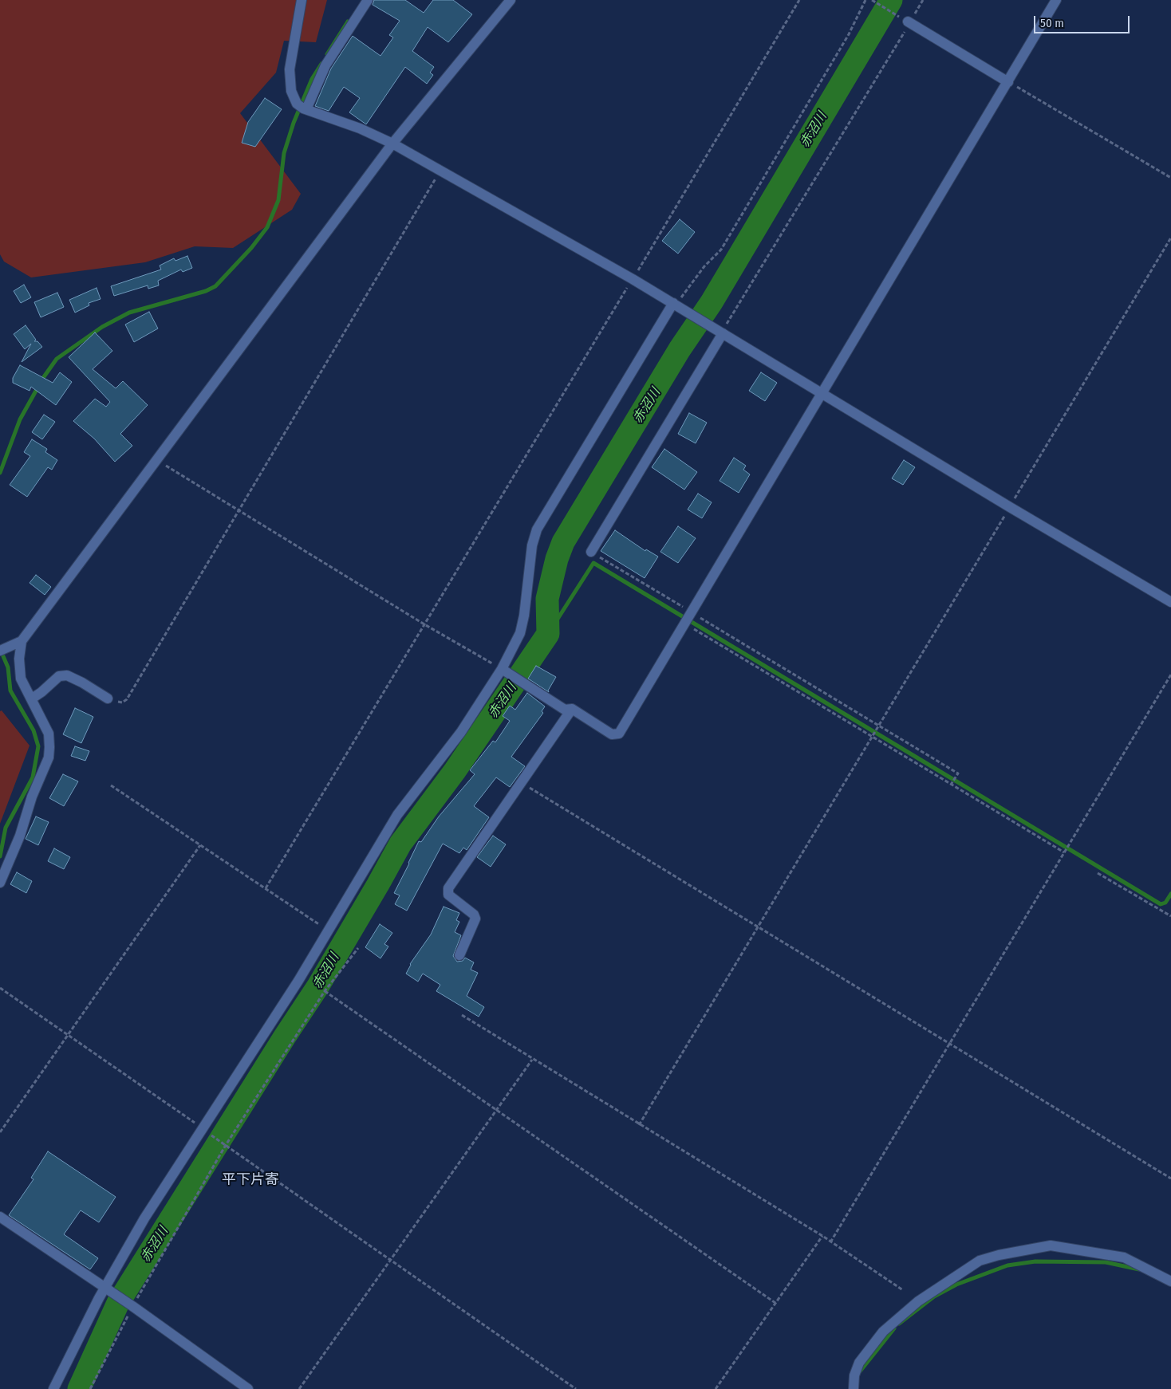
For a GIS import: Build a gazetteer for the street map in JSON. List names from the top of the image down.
{
  "districts": ["平下片寄"],
  "water": ["赤沼川"],
  "scale_bar": "50 m"
}
